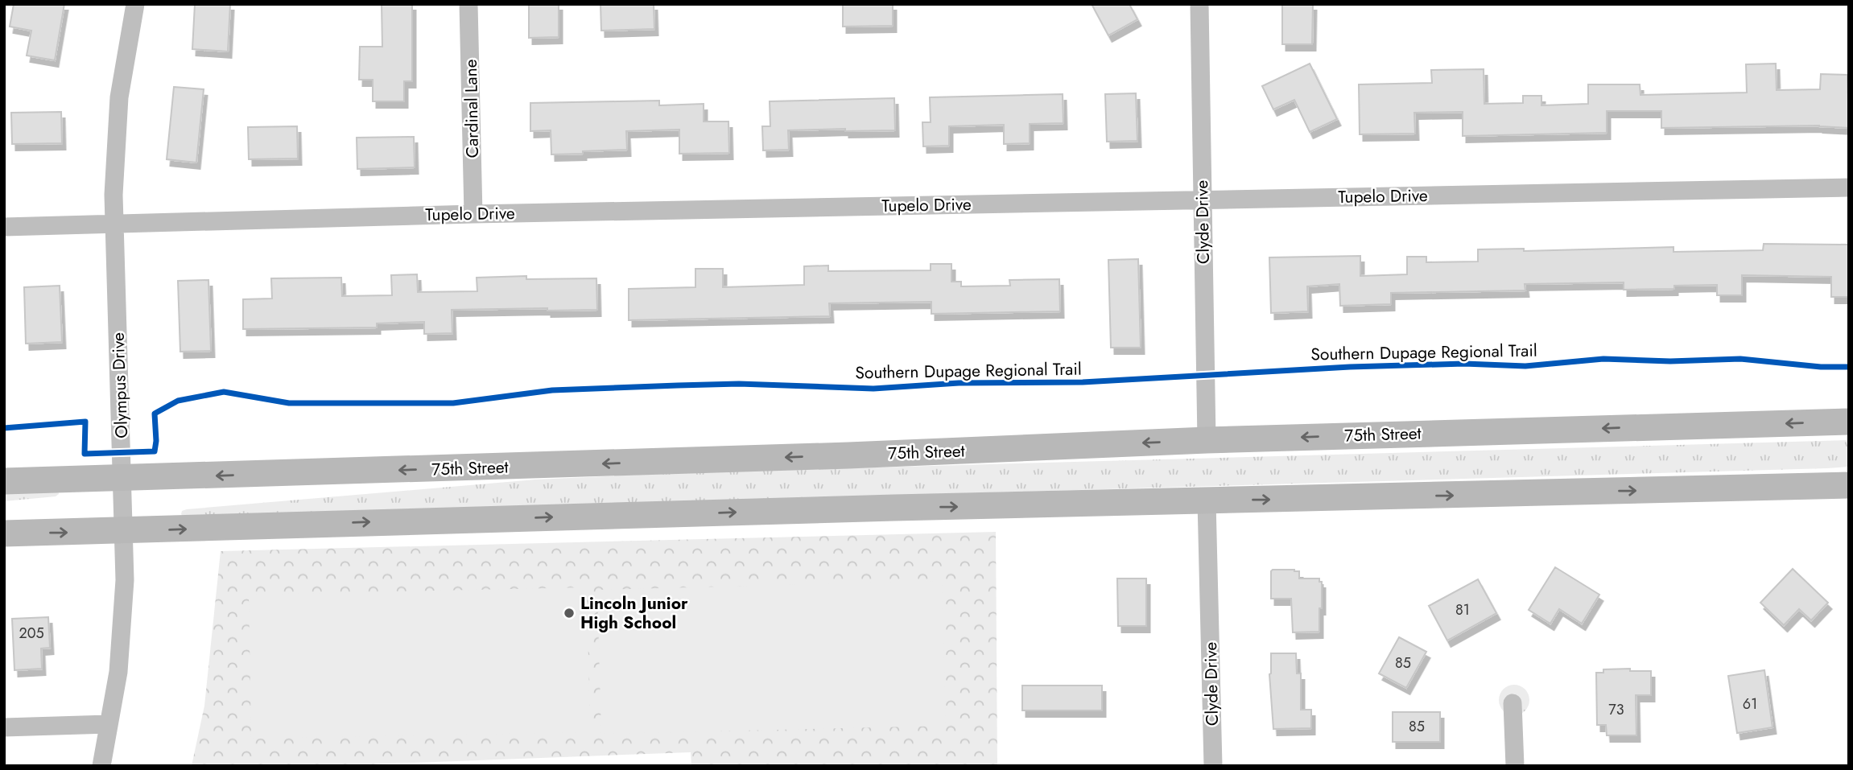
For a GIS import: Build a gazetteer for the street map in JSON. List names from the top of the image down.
{
  "streets": {
    "main road": ["75th Street"],
    "street": [
      "Cardinal Lane",
      "Tupelo Drive",
      "Clyde Drive",
      "Olympus Drive"
    ],
    "cycle path": ["Southern Dupage Regional Trail"]
  },
  "crossings": [
    ["Cardinal Lane", "Tupelo Drive"],
    ["Tupelo Drive", "Clyde Drive"],
    ["Tupelo Drive", "Olympus Drive"],
    ["Clyde Drive", "75th Street"],
    ["Olympus Drive", "75th Street"]
  ],
  "places": ["Lincoln Junior High School"],
  "house_numbers": [
    "81",
    "205",
    "85",
    "61",
    "73",
    "85"
  ]
}
